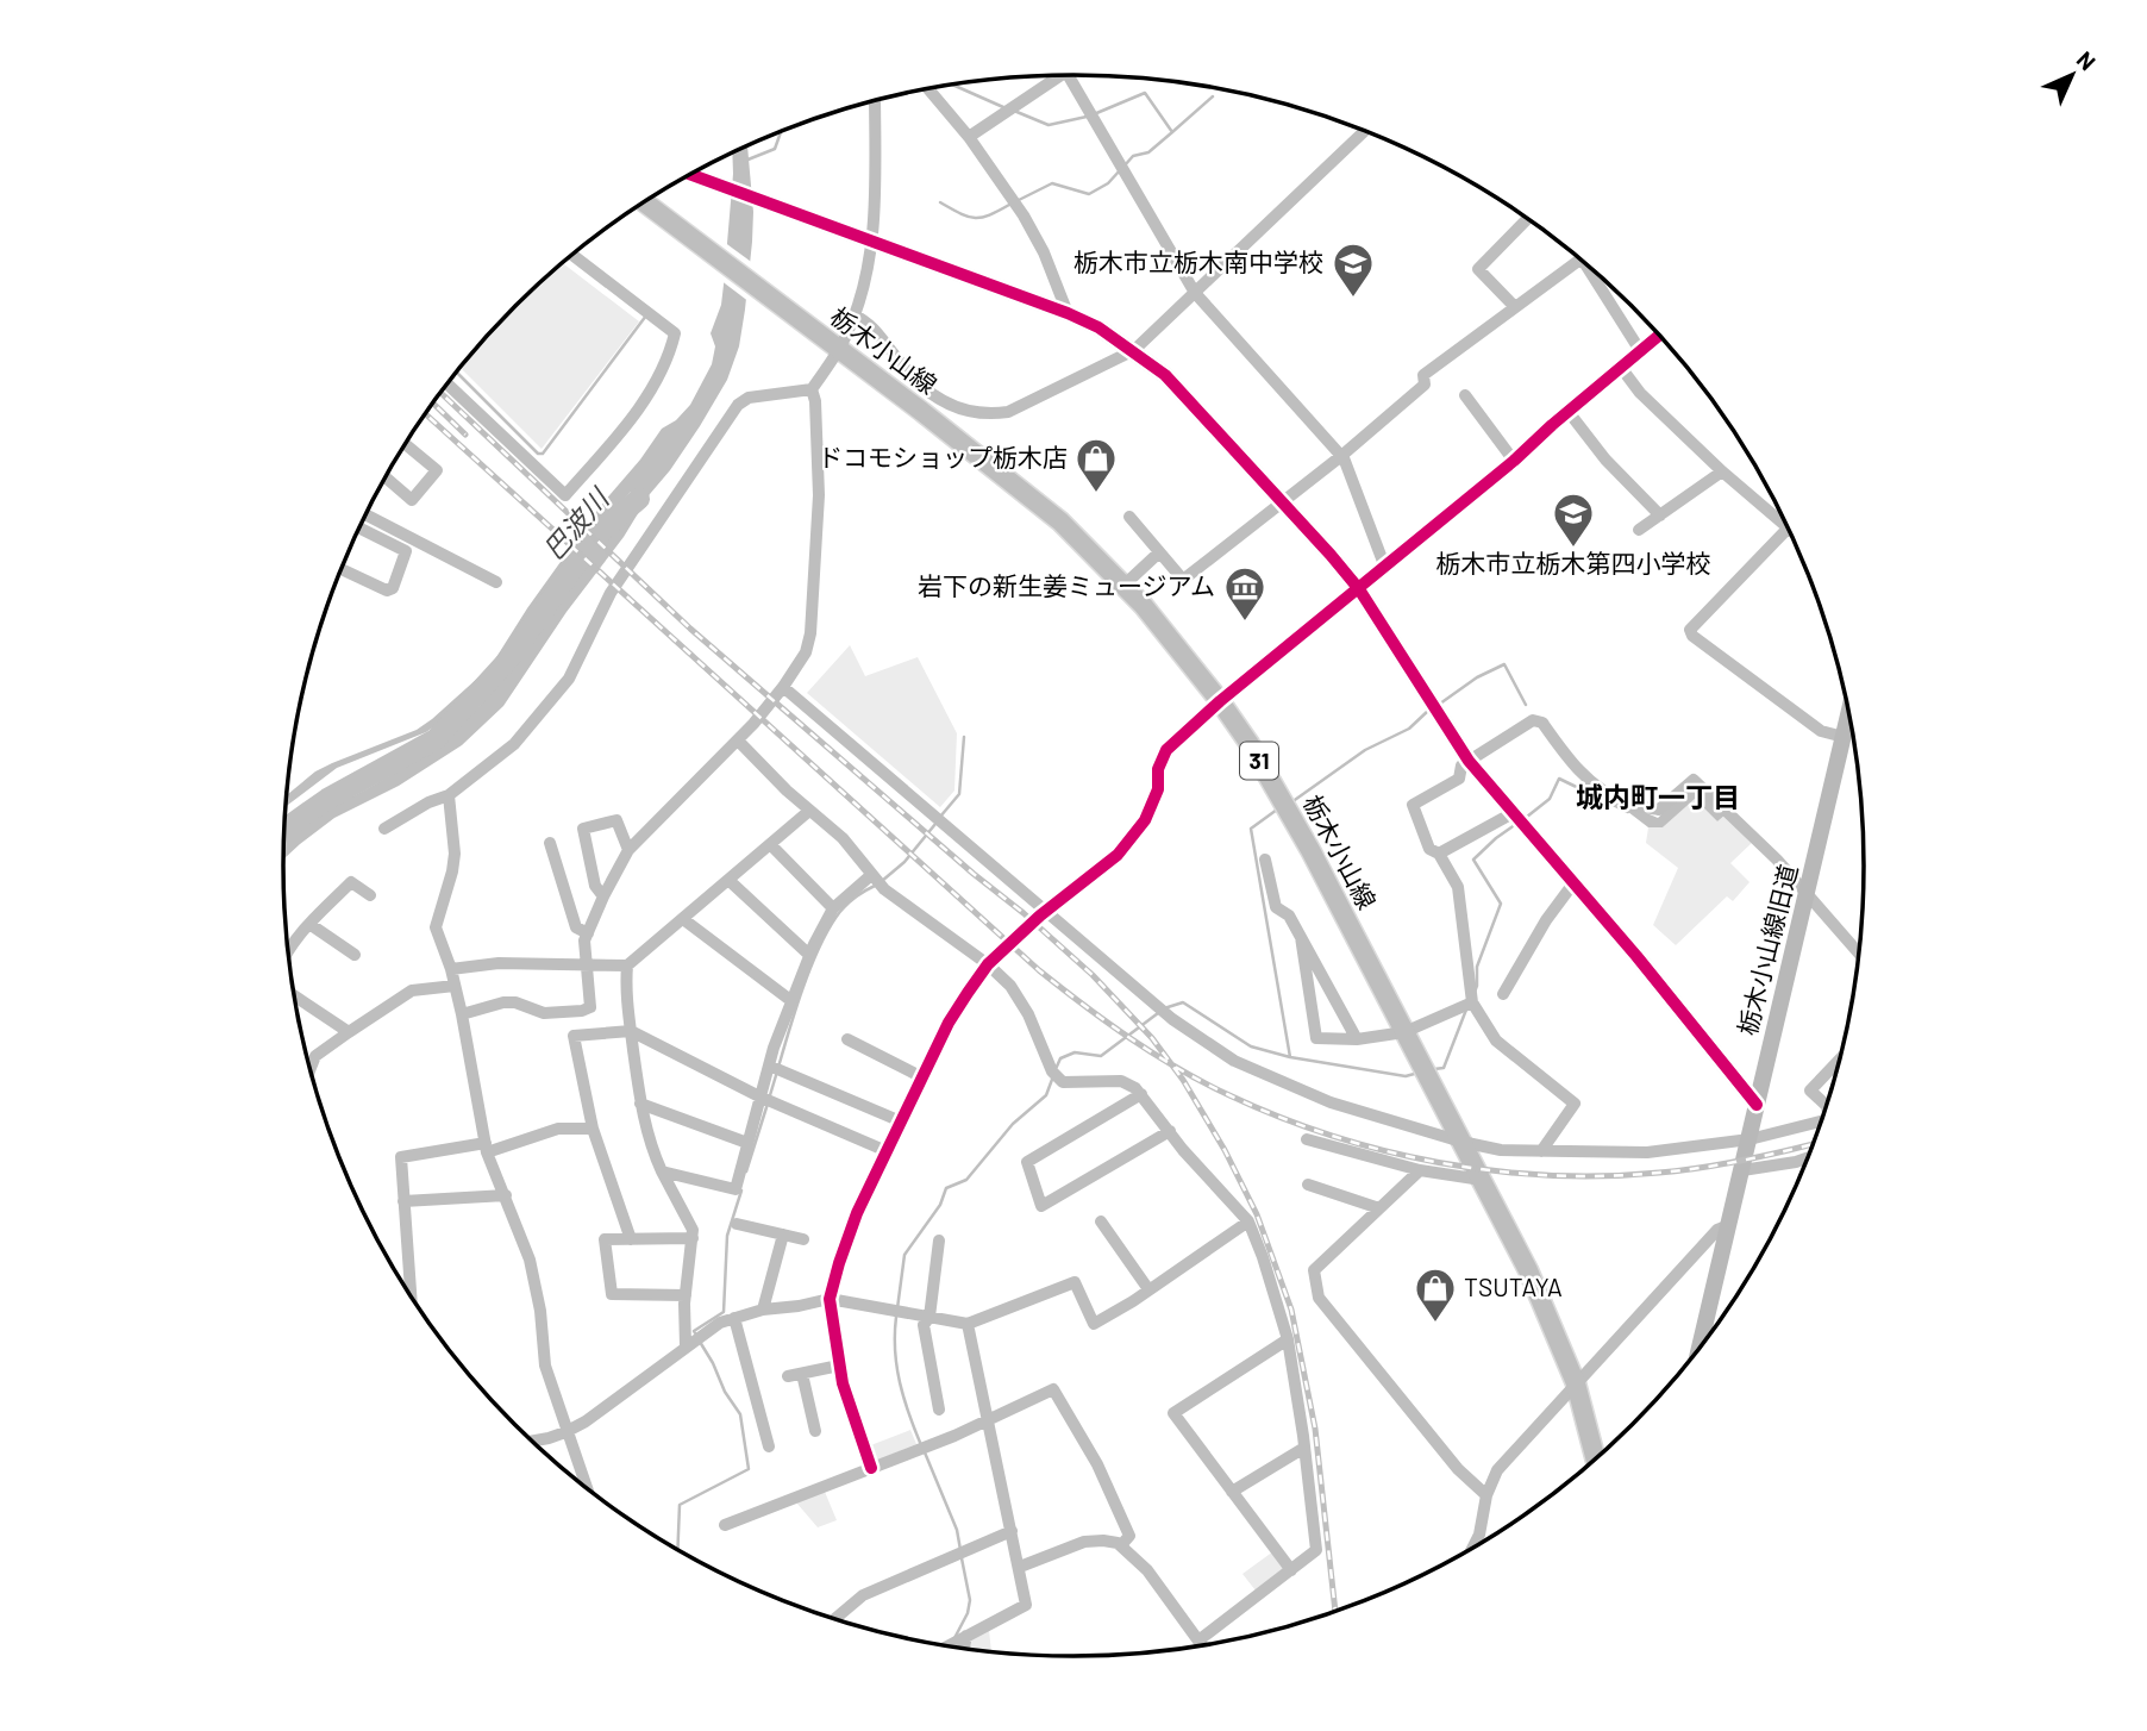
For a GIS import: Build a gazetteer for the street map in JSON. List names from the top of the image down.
{
  "streets": {
    "main road": ["栃木小山線", "31"],
    "street": ["栃木小山線旧道"]
  },
  "districts": ["城内町一丁目"],
  "water": ["巴波川"],
  "places": {
    "school or university": ["栃木市立栃木南中学校", "栃木市立栃木第四小学校"],
    "shop": ["ドコモショップ栃木店", "TSUTAYA"],
    "museum": ["岩下の新生姜ミュージアム"]
  },
  "north": "top right"
}
